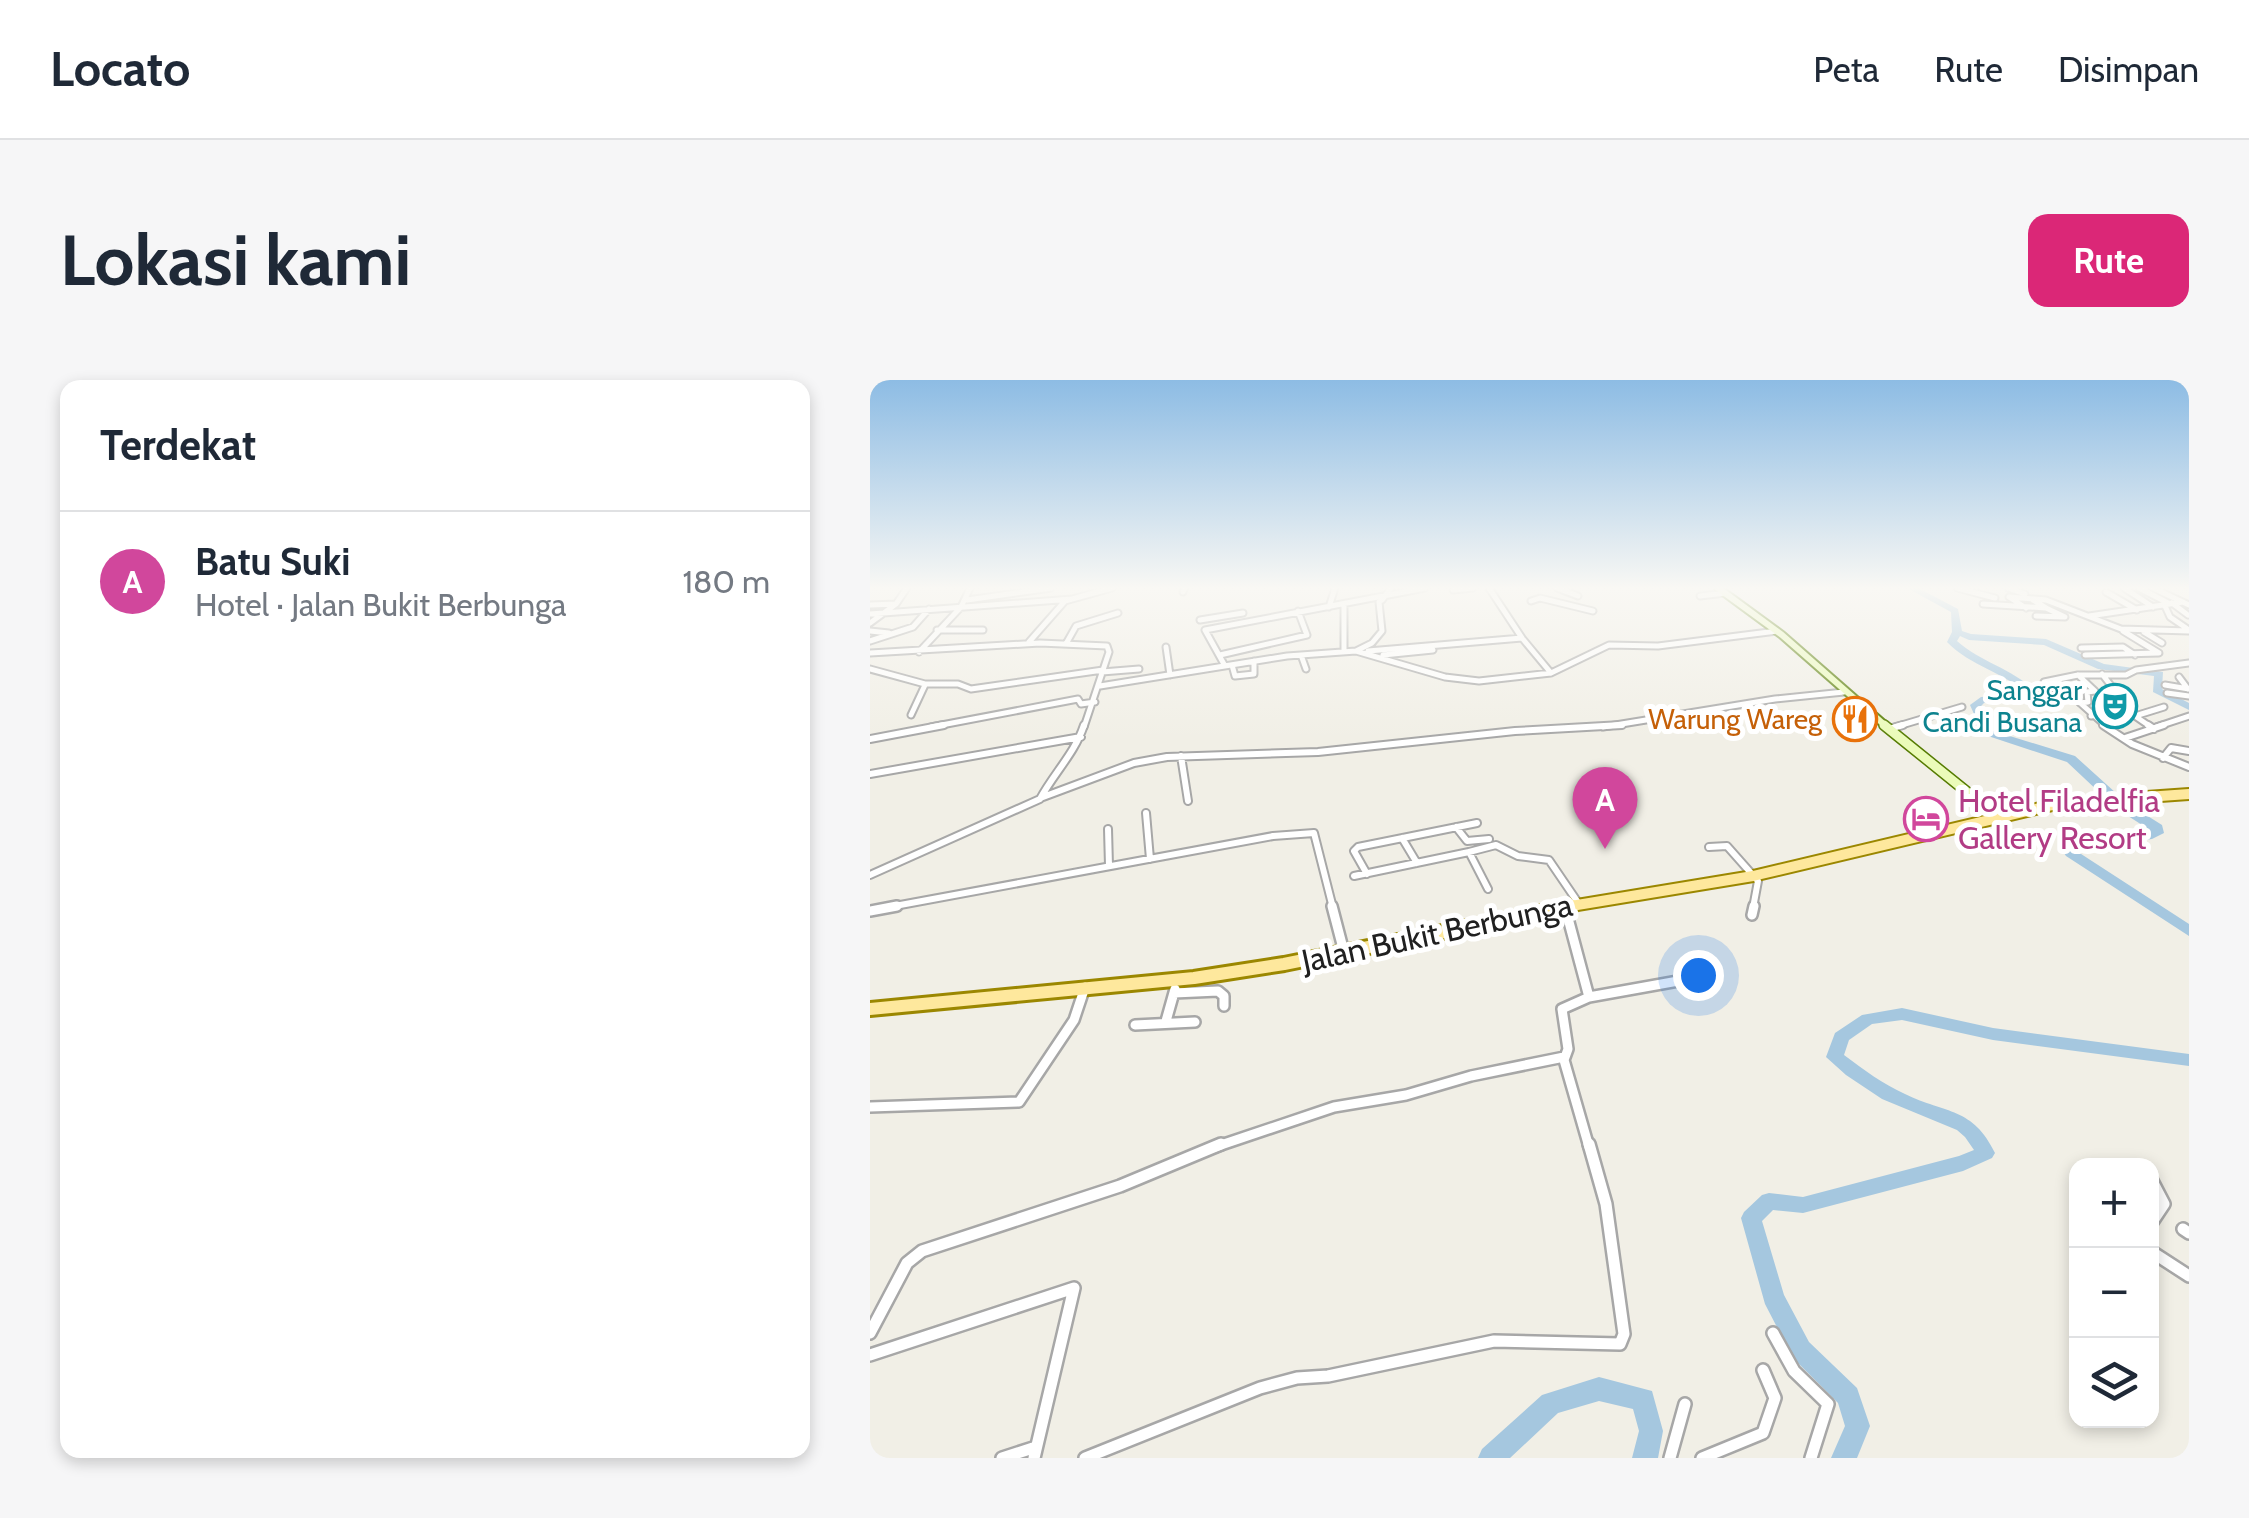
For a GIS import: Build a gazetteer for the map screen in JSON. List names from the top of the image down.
{
  "streets": {
    "main road": ["Jalan Bukit Berbunga"]
  },
  "places": {
    "theatre": ["Sanggar Candi Busana"],
    "restaurant": ["Warung Wareg"],
    "hotel": ["Hotel Filadelfia Gallery Resort"]
  },
  "page": {
    "header": "Locato",
    "nav": ["Peta", "Rute", "Disimpan"],
    "buttons": "Rute",
    "title": "Lokasi kami",
    "heading": "Terdekat",
    "list": [
      {
        "mark": "A",
        "name": "Batu Suki",
        "note": "Hotel · Jalan Bukit Berbunga",
        "value": "180 m"
      }
    ],
    "pins": "A",
    "map_buttons": ["+", "−"]
  }
}
